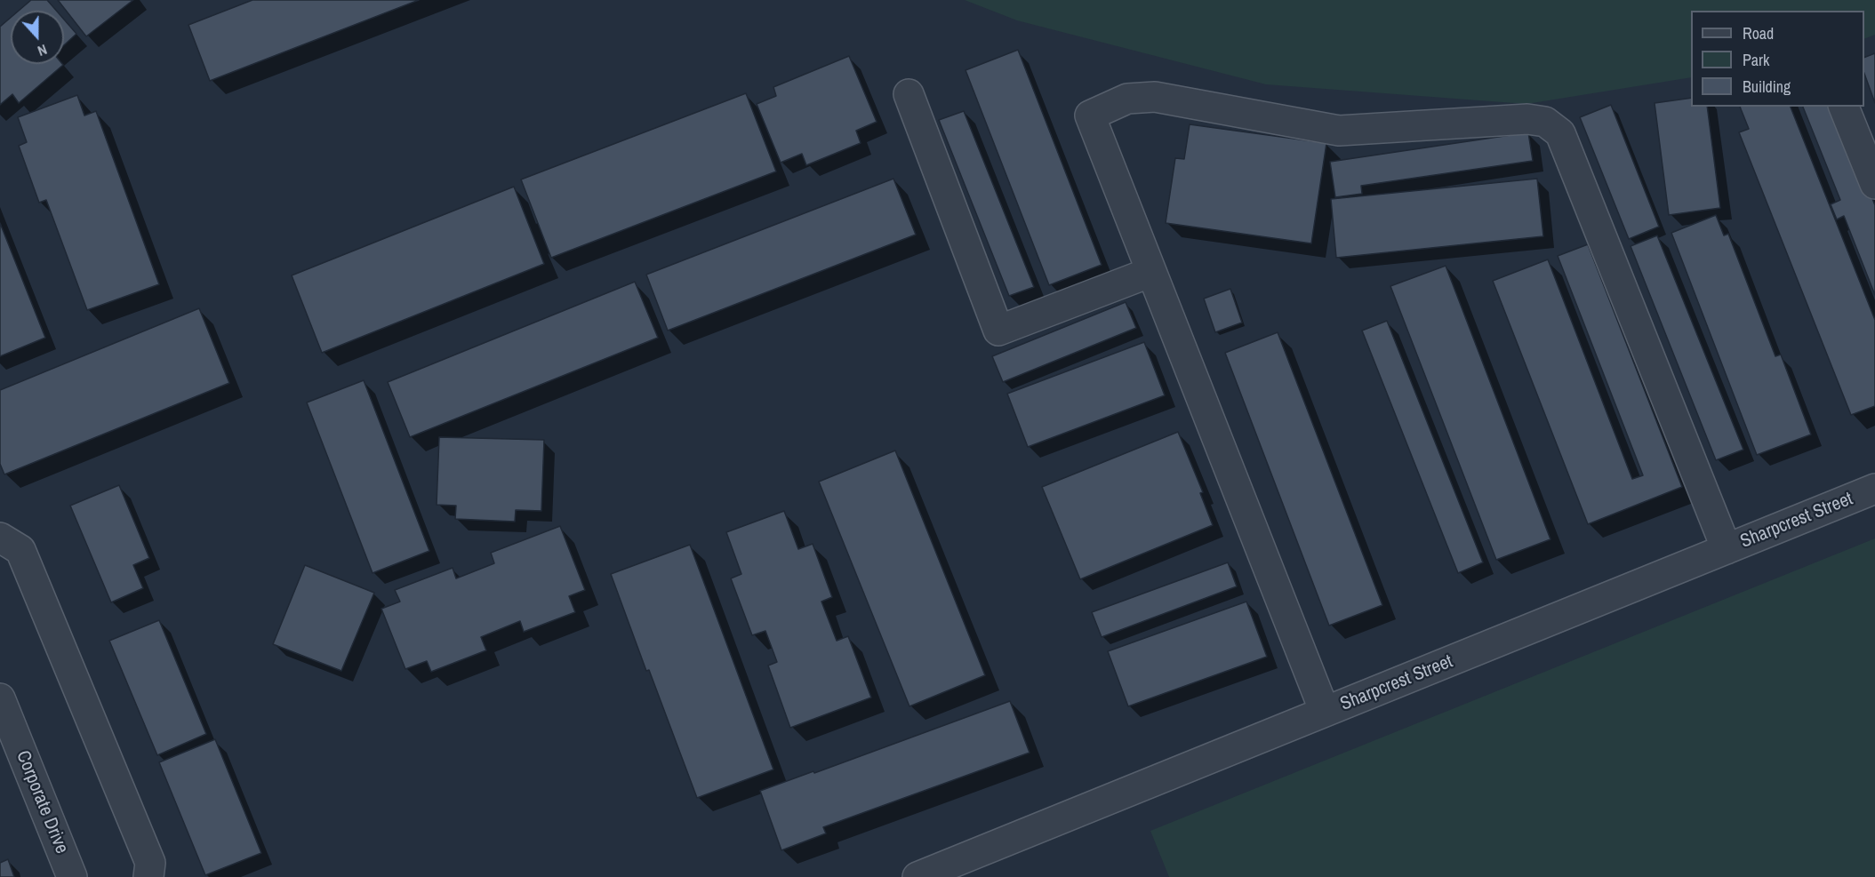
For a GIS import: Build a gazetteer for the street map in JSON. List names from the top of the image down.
{
  "streets": {
    "street": ["Sharpcrest Street", "Corporate Drive"]
  },
  "legend": ["Road", "Park", "Building"],
  "north": "bottom"
}
